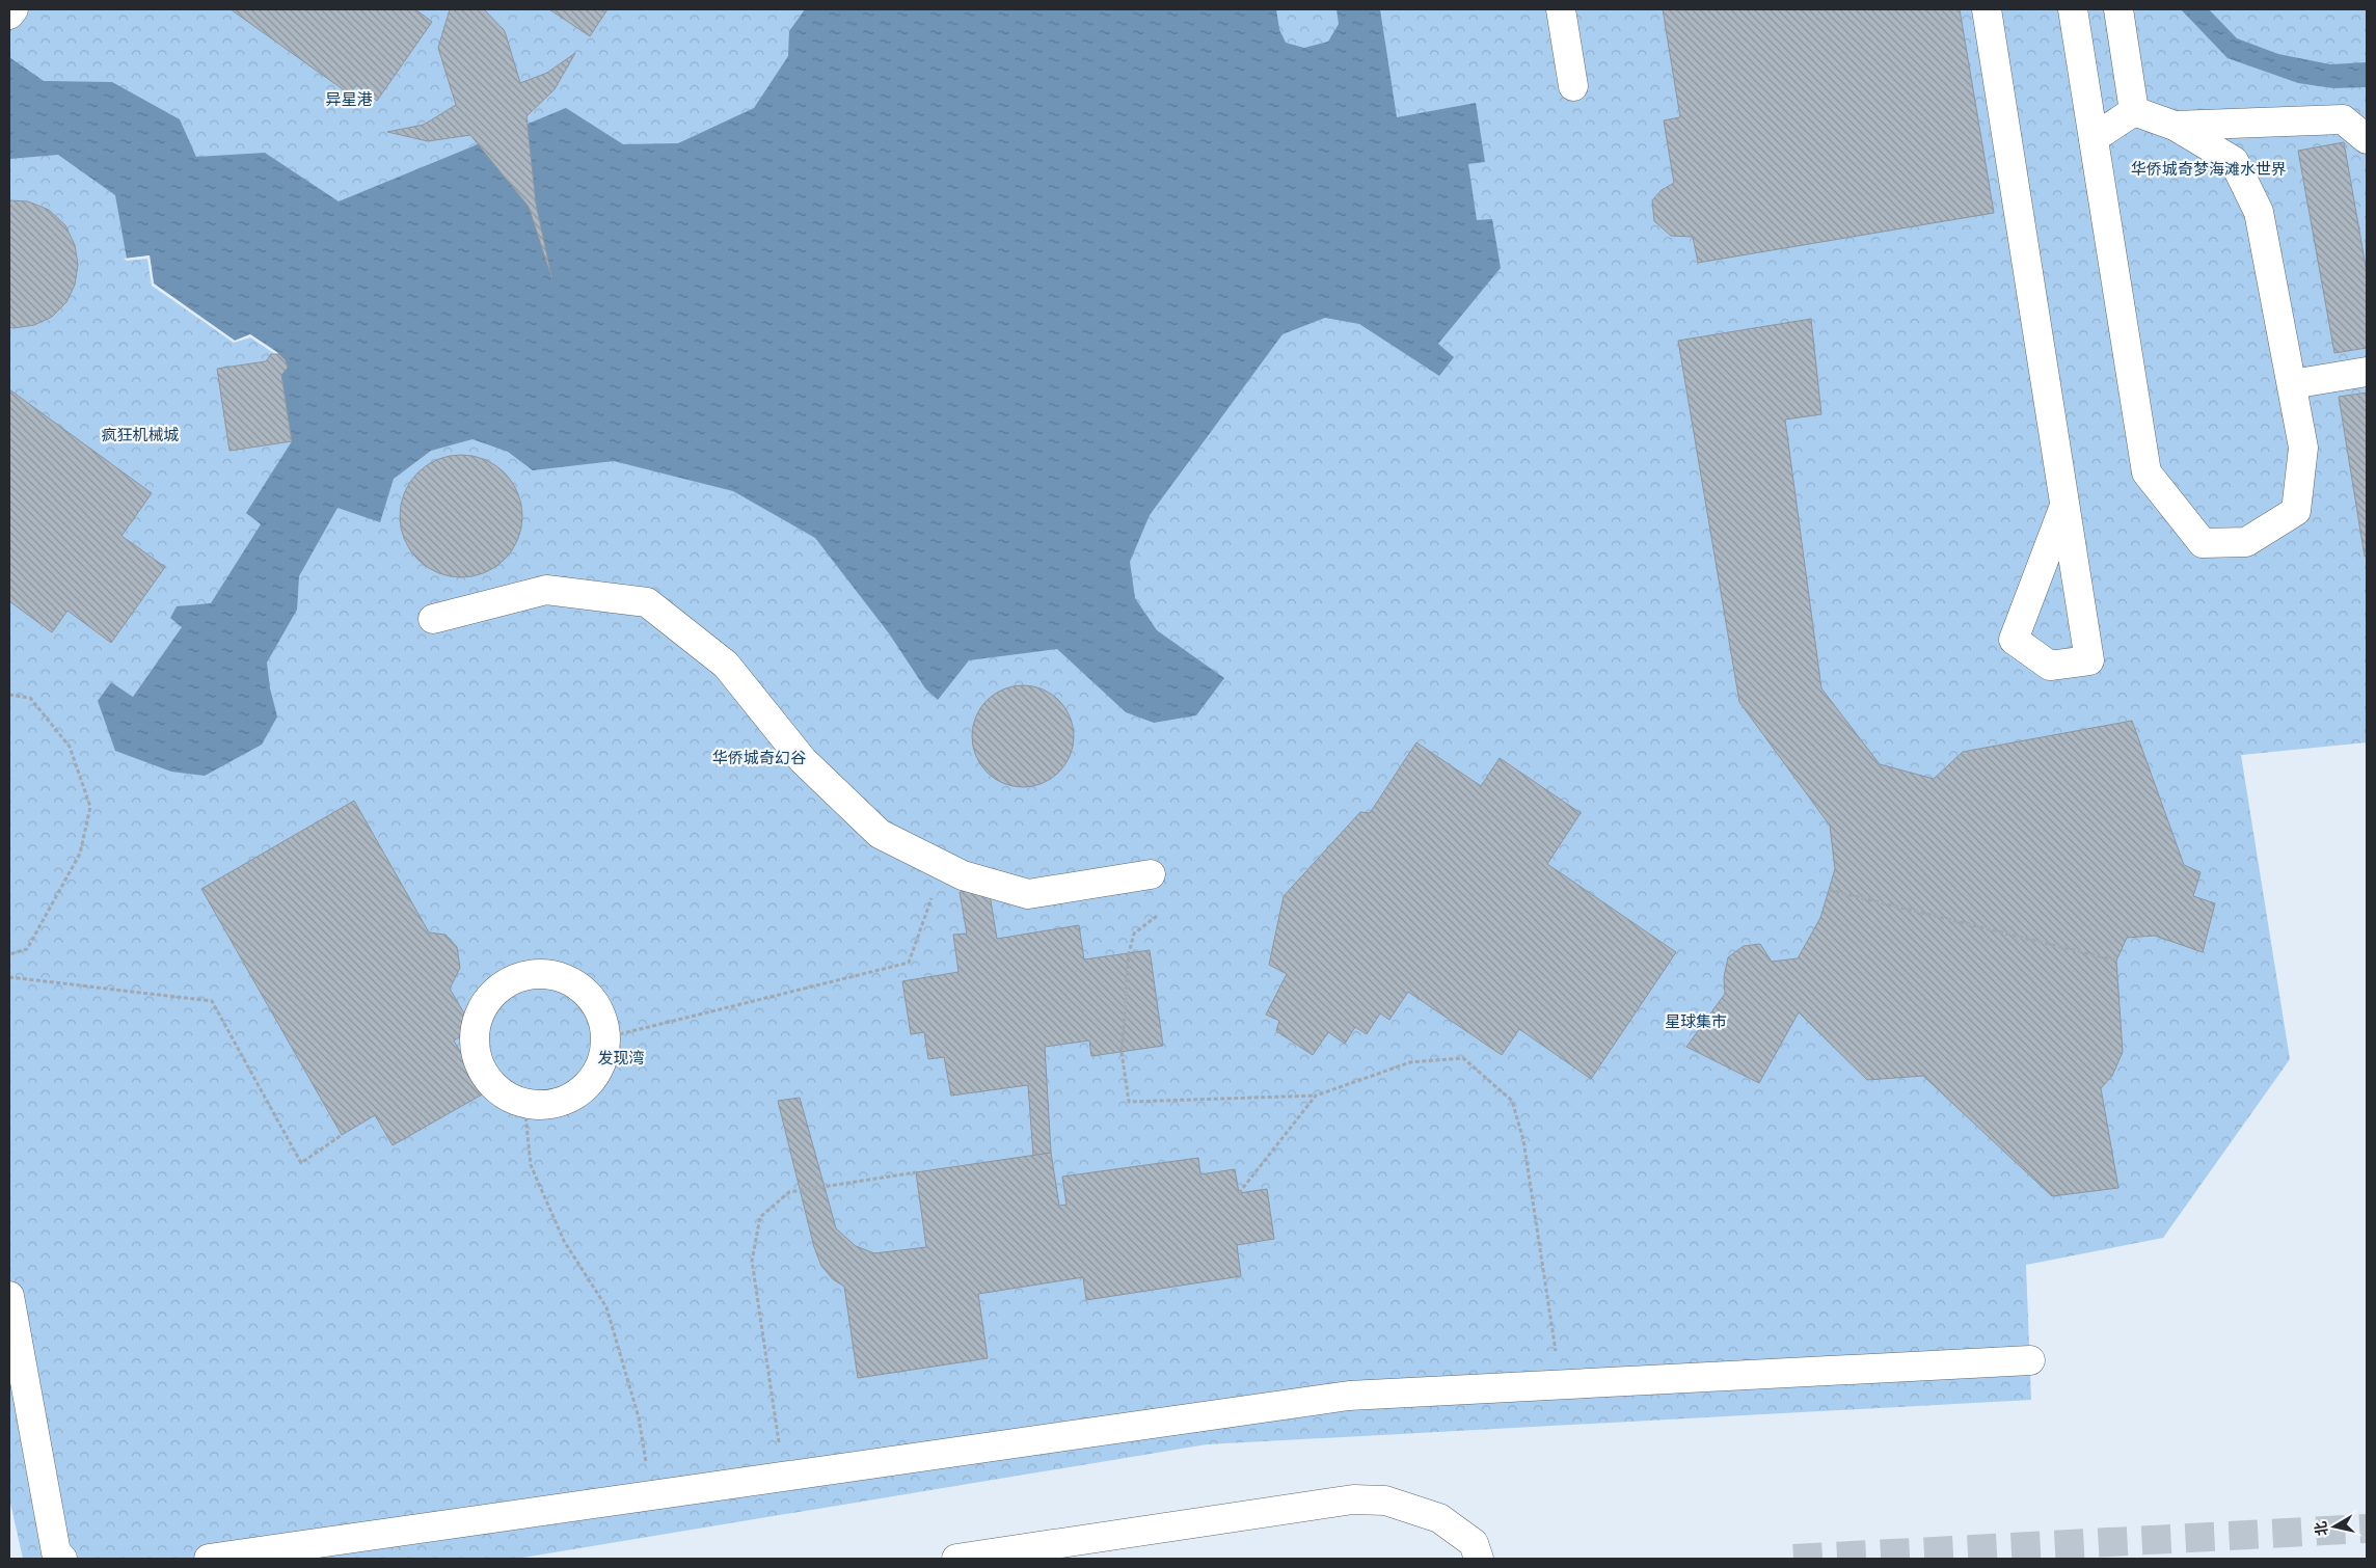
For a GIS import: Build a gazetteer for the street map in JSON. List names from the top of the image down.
{
  "parks": [
    "异星港",
    "华侨城奇梦海滩水世界",
    "疯狂机械城",
    "华侨城奇幻谷",
    "星球集市",
    "发现湾"
  ],
  "north": "left"
}
